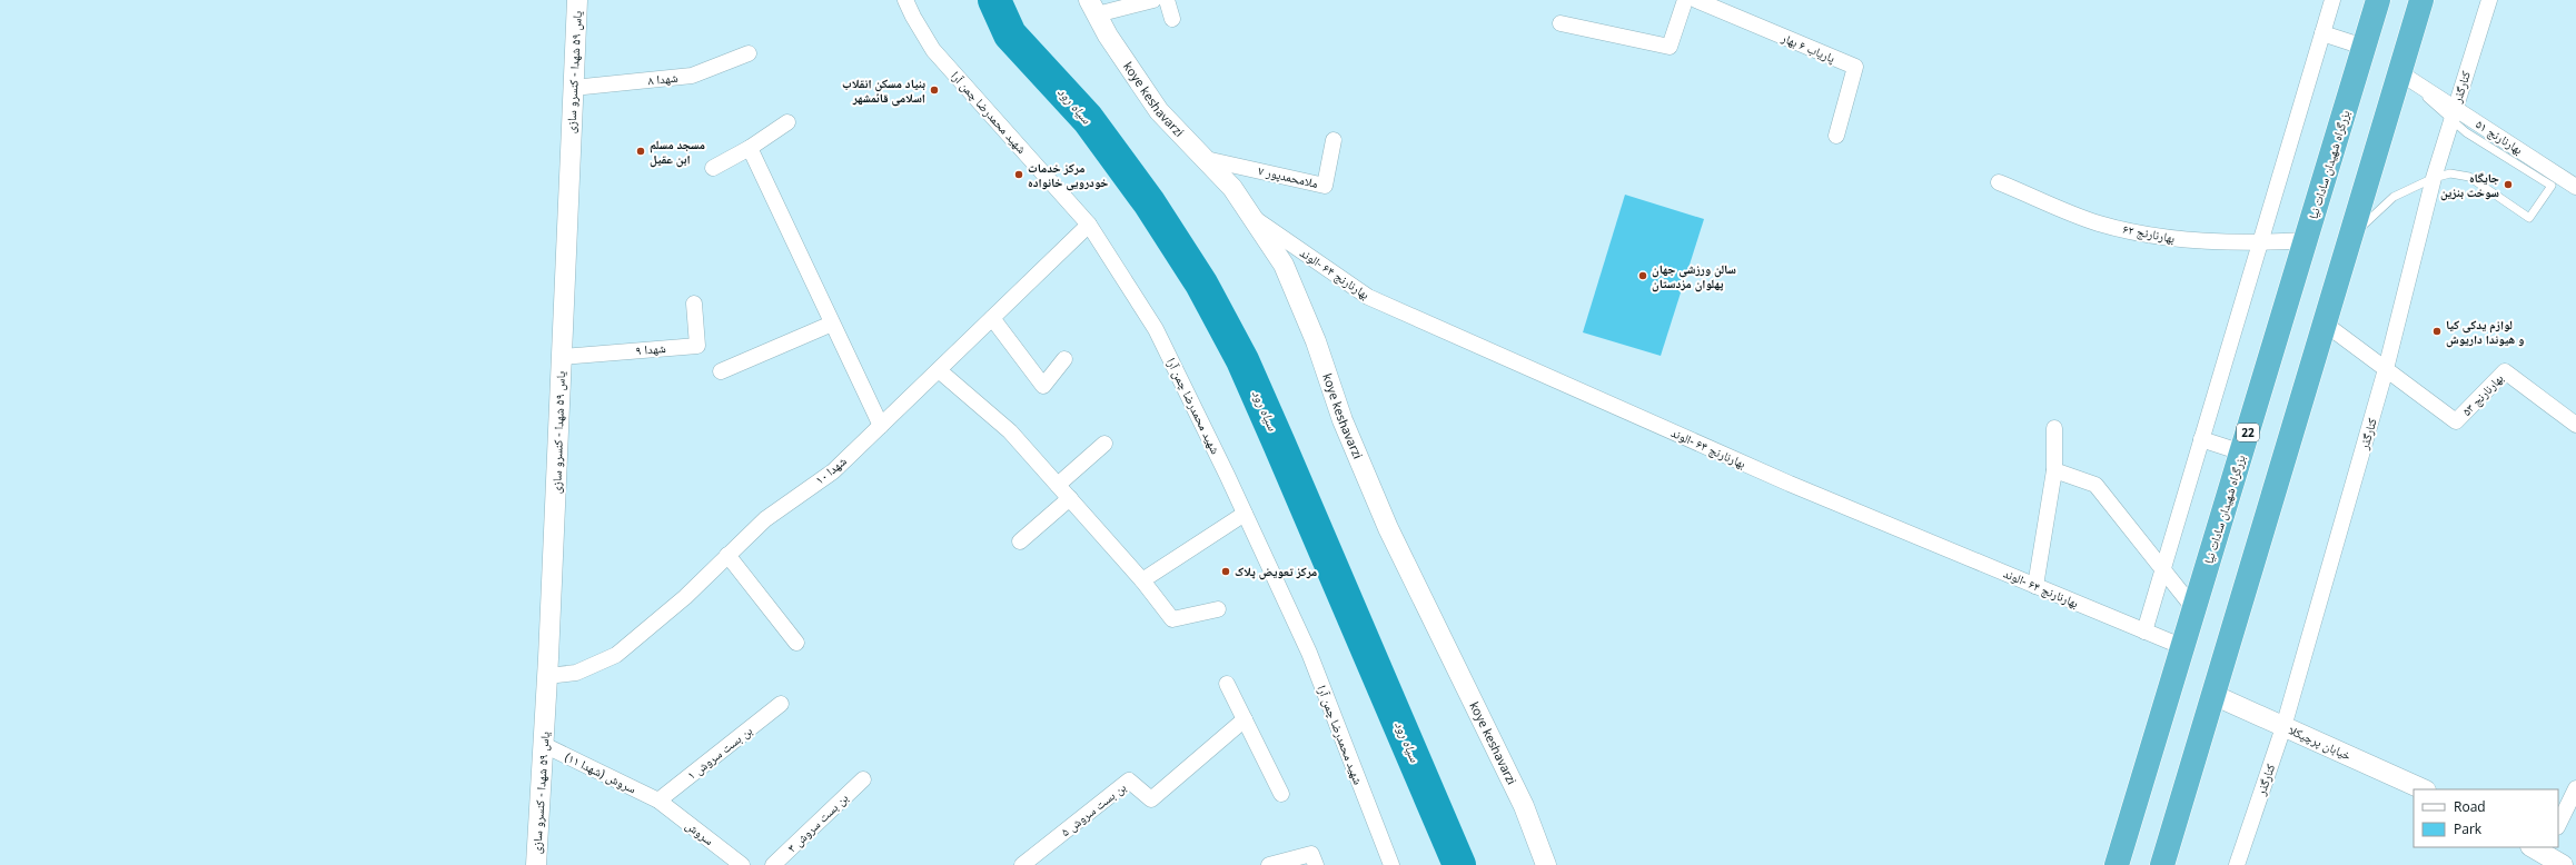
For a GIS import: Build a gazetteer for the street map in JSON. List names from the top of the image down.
{
  "streets": {
    "highway": ["بزرگراه شهیدان سادات نیا", "22"],
    "street": [
      "پاریاب ۶ بهار",
      "یاس ۵۹ شهدا - کنسرو سازی",
      "شهدا ۸",
      "کنارگذر",
      "koye keshavarzi",
      "شهید محمدرضا چمن آرا",
      "بهارنارنج ۵۱",
      "ملامحمدپور ۷",
      "بهارنارنج ۶۲",
      "بهارنارنج ۶۴ -الوند",
      "شهدا ۹",
      "بهارنارنج ۵۳",
      "شهدا ۱۰",
      "خیابان پرچیکلا",
      "بن بست سروش ۱",
      "سروش (شهدا ۱۱)",
      "بن بست سروش ۵",
      "بن بست سروش ۳",
      "سروش"
    ]
  },
  "crossings": [
    ["یاس ۵۹ شهدا - کنسرو سازی", "شهدا ۸"],
    ["یاس ۵۹ شهدا - کنسرو سازی", "شهدا ۹"],
    ["یاس ۵۹ شهدا - کنسرو سازی", "شهدا ۱۰"],
    ["یاس ۵۹ شهدا - کنسرو سازی", "سروش (شهدا ۱۱)"],
    ["کنارگذر", "بهارنارنج ۵۱"],
    ["کنارگذر", "بهارنارنج ۵۳"],
    ["کنارگذر", "خیابان پرچیکلا"],
    ["koye keshavarzi", "ملامحمدپور ۷"],
    ["koye keshavarzi", "بهارنارنج ۶۴ -الوند"],
    ["شهید محمدرضا چمن آرا", "شهدا ۱۰"],
    ["بزرگراه شهیدان سادات نیا", "بهارنارنج ۶۲"],
    ["بزرگراه شهیدان سادات نیا", "بهارنارنج ۶۴ -الوند"],
    ["بن بست سروش ۱", "سروش (شهدا ۱۱)"],
    ["بن بست سروش ۱", "سروش"],
    ["سروش (شهدا ۱۱)", "سروش"]
  ],
  "water": ["سیاه رود"],
  "places": [
    "بنیاد مسکن انقلاب اسلامی قائمشهر",
    "مسجد مسلم ابن عقیل",
    "مرکز خدمات خودرویی خانواده",
    "جایگاه سوخت بنزین",
    "سالن ورزشی جهان پهلوان مزدستان",
    "لوازم یدکی کیا و هیوندا داریوش",
    "مرکز تعویض پلاک"
  ],
  "legend": ["Road", "Park"]
}
